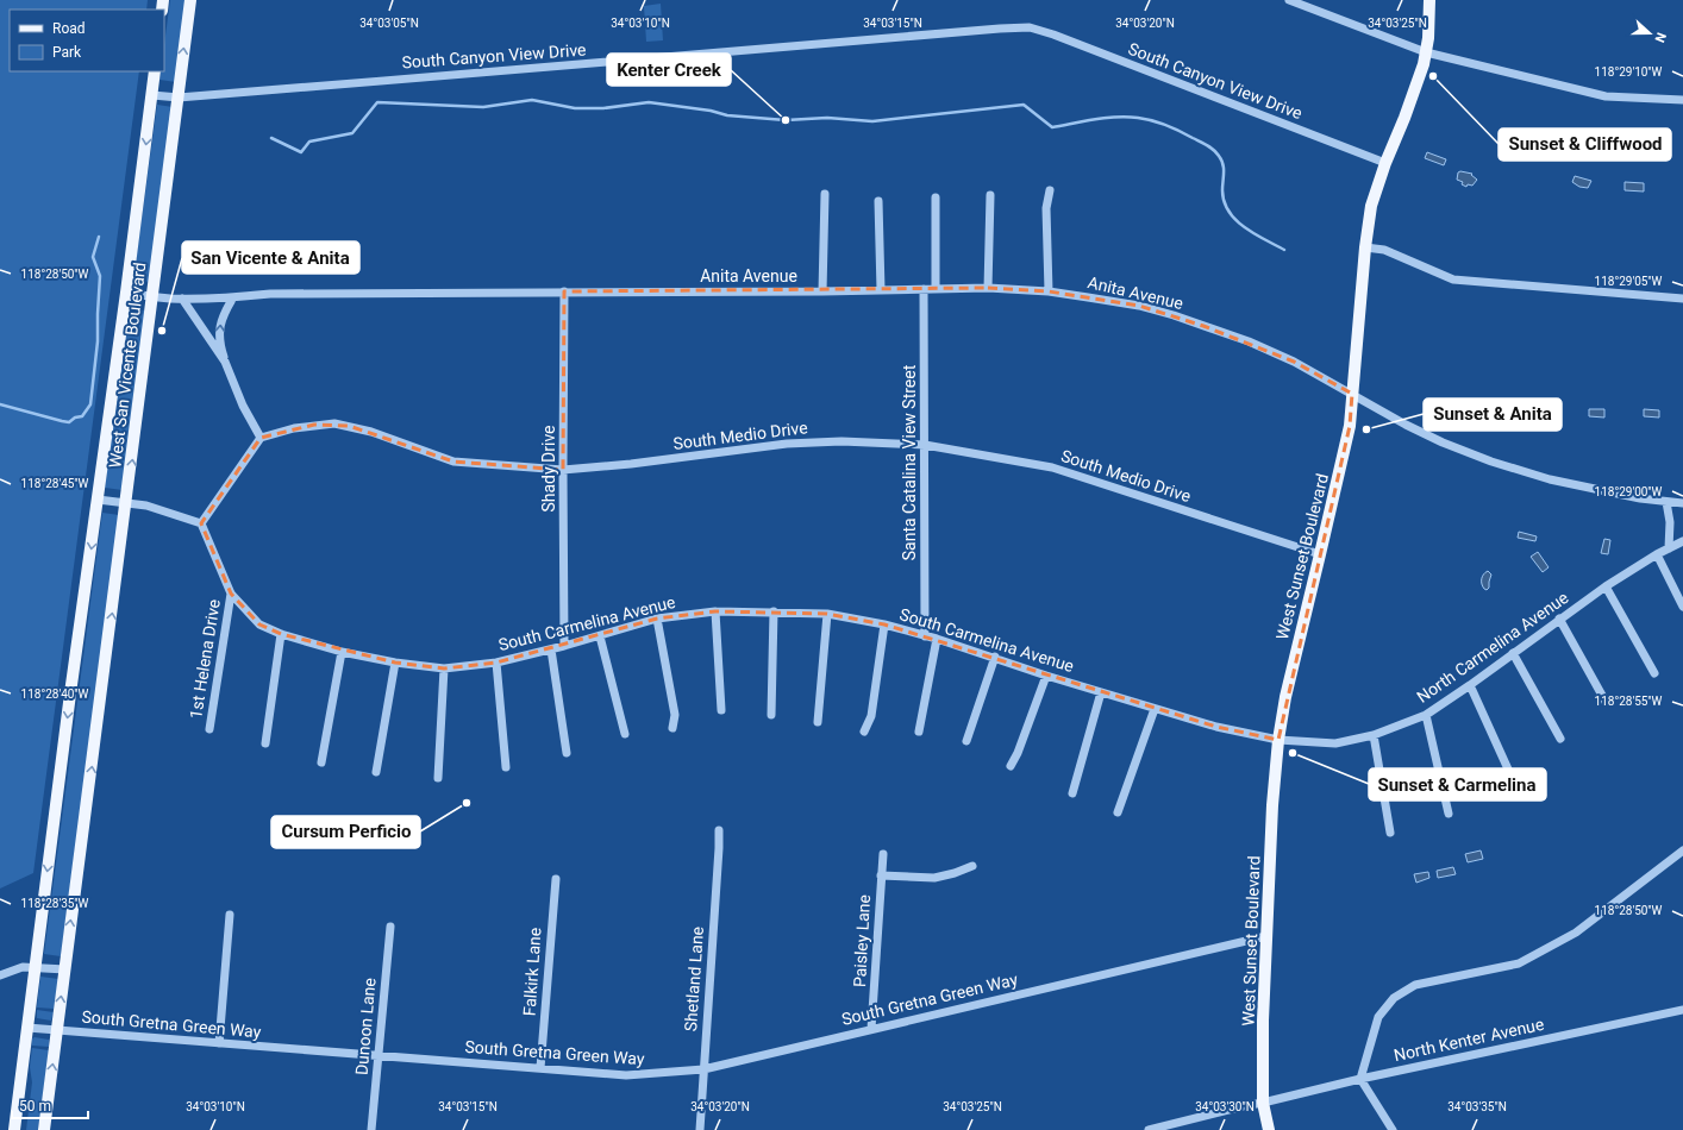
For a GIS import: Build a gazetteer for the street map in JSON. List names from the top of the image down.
{
  "streets": {
    "main road": ["West San Vicente Boulevard", "West Sunset Boulevard"],
    "street": [
      "South Canyon View Drive",
      "Anita Avenue",
      "South Medio Drive",
      "Santa Catalina View Street",
      "Shady Drive",
      "South Carmelina Avenue",
      "North Carmelina Avenue",
      "1st Helena Drive",
      "Paisley Lane",
      "Falkirk Lane",
      "Shetland Lane",
      "South Gretna Green Way",
      "Dunoon Lane",
      "North Kenter Avenue"
    ]
  },
  "crossings": [
    ["South Canyon View Drive", "West San Vicente Boulevard"],
    ["South Canyon View Drive", "West Sunset Boulevard"],
    ["Anita Avenue", "West San Vicente Boulevard"],
    ["Anita Avenue", "Santa Catalina View Street"],
    ["Anita Avenue", "Shady Drive"],
    ["Anita Avenue", "West Sunset Boulevard"],
    ["West San Vicente Boulevard", "South Gretna Green Way"],
    ["South Medio Drive", "Santa Catalina View Street"],
    ["South Medio Drive", "Shady Drive"],
    ["South Medio Drive", "West Sunset Boulevard"],
    ["Santa Catalina View Street", "South Carmelina Avenue"],
    ["Shady Drive", "South Carmelina Avenue"],
    ["West Sunset Boulevard", "South Carmelina Avenue"],
    ["West Sunset Boulevard", "North Carmelina Avenue"],
    ["West Sunset Boulevard", "South Gretna Green Way"],
    ["West Sunset Boulevard", "North Kenter Avenue"],
    ["South Carmelina Avenue", "North Carmelina Avenue"],
    ["South Carmelina Avenue", "1st Helena Drive"],
    ["Paisley Lane", "South Gretna Green Way"],
    ["Falkirk Lane", "South Gretna Green Way"],
    ["Shetland Lane", "South Gretna Green Way"],
    ["South Gretna Green Way", "Dunoon Lane"]
  ],
  "places": [
    "Sunset & Cliffwood",
    "Kenter Creek",
    "San Vicente & Anita",
    "Sunset & Anita",
    "Sunset & Carmelina",
    "Cursum Perficio"
  ],
  "legend": ["Road", "Park"],
  "scale_bar": "50 m",
  "north": "right",
  "coordinates": [
    "34°03'05\"N",
    "34°03'10\"N",
    "34°03'15\"N",
    "34°03'20\"N",
    "34°03'25\"N",
    "118°29'10\"W",
    "118°28'50\"W",
    "118°29'05\"W",
    "118°28'45\"W",
    "118°29'00\"W",
    "118°28'40\"W",
    "118°28'55\"W",
    "118°28'35\"W",
    "34°03'30\"N",
    "34°03'35\"N"
  ]
}
